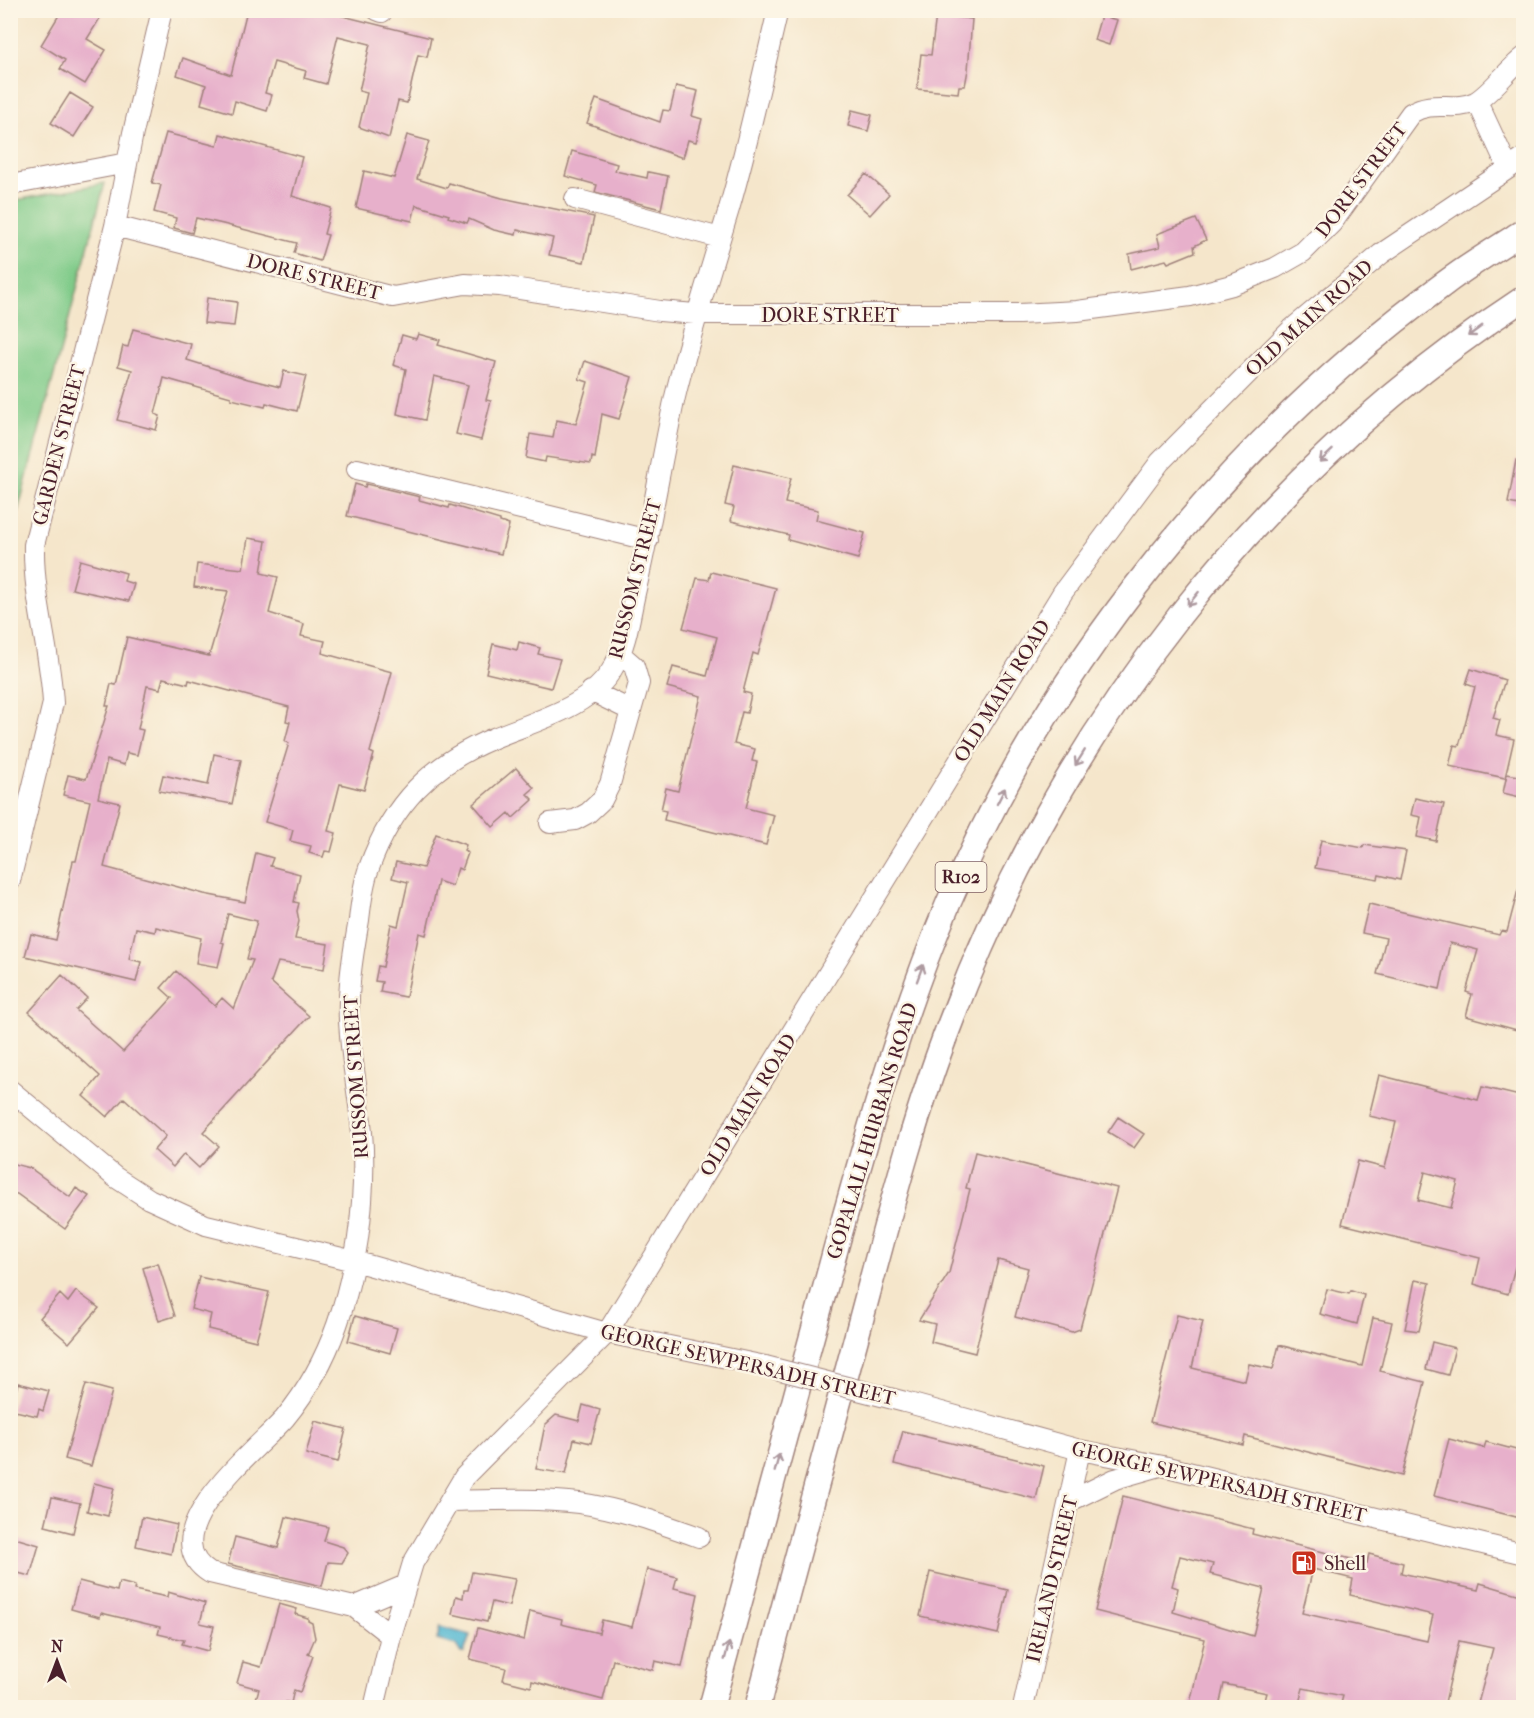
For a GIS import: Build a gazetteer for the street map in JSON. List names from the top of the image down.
{
  "streets": {
    "main road": ["R102", "GOPALALL HURBANS ROAD"],
    "street": [
      "DORE STREET",
      "OLD MAIN ROAD",
      "GARDEN STREET",
      "RUSSOM STREET",
      "GEORGE SEWPERSADH STREET",
      "IRELAND STREET"
    ]
  },
  "crossings": [
    ["DORE STREET", "GARDEN STREET"],
    ["DORE STREET", "RUSSOM STREET"],
    ["OLD MAIN ROAD", "GEORGE SEWPERSADH STREET"],
    ["RUSSOM STREET", "GEORGE SEWPERSADH STREET"],
    ["GEORGE SEWPERSADH STREET", "IRELAND STREET"]
  ],
  "places": {
    "fuel station": ["Shell"]
  },
  "north": "top"
}
